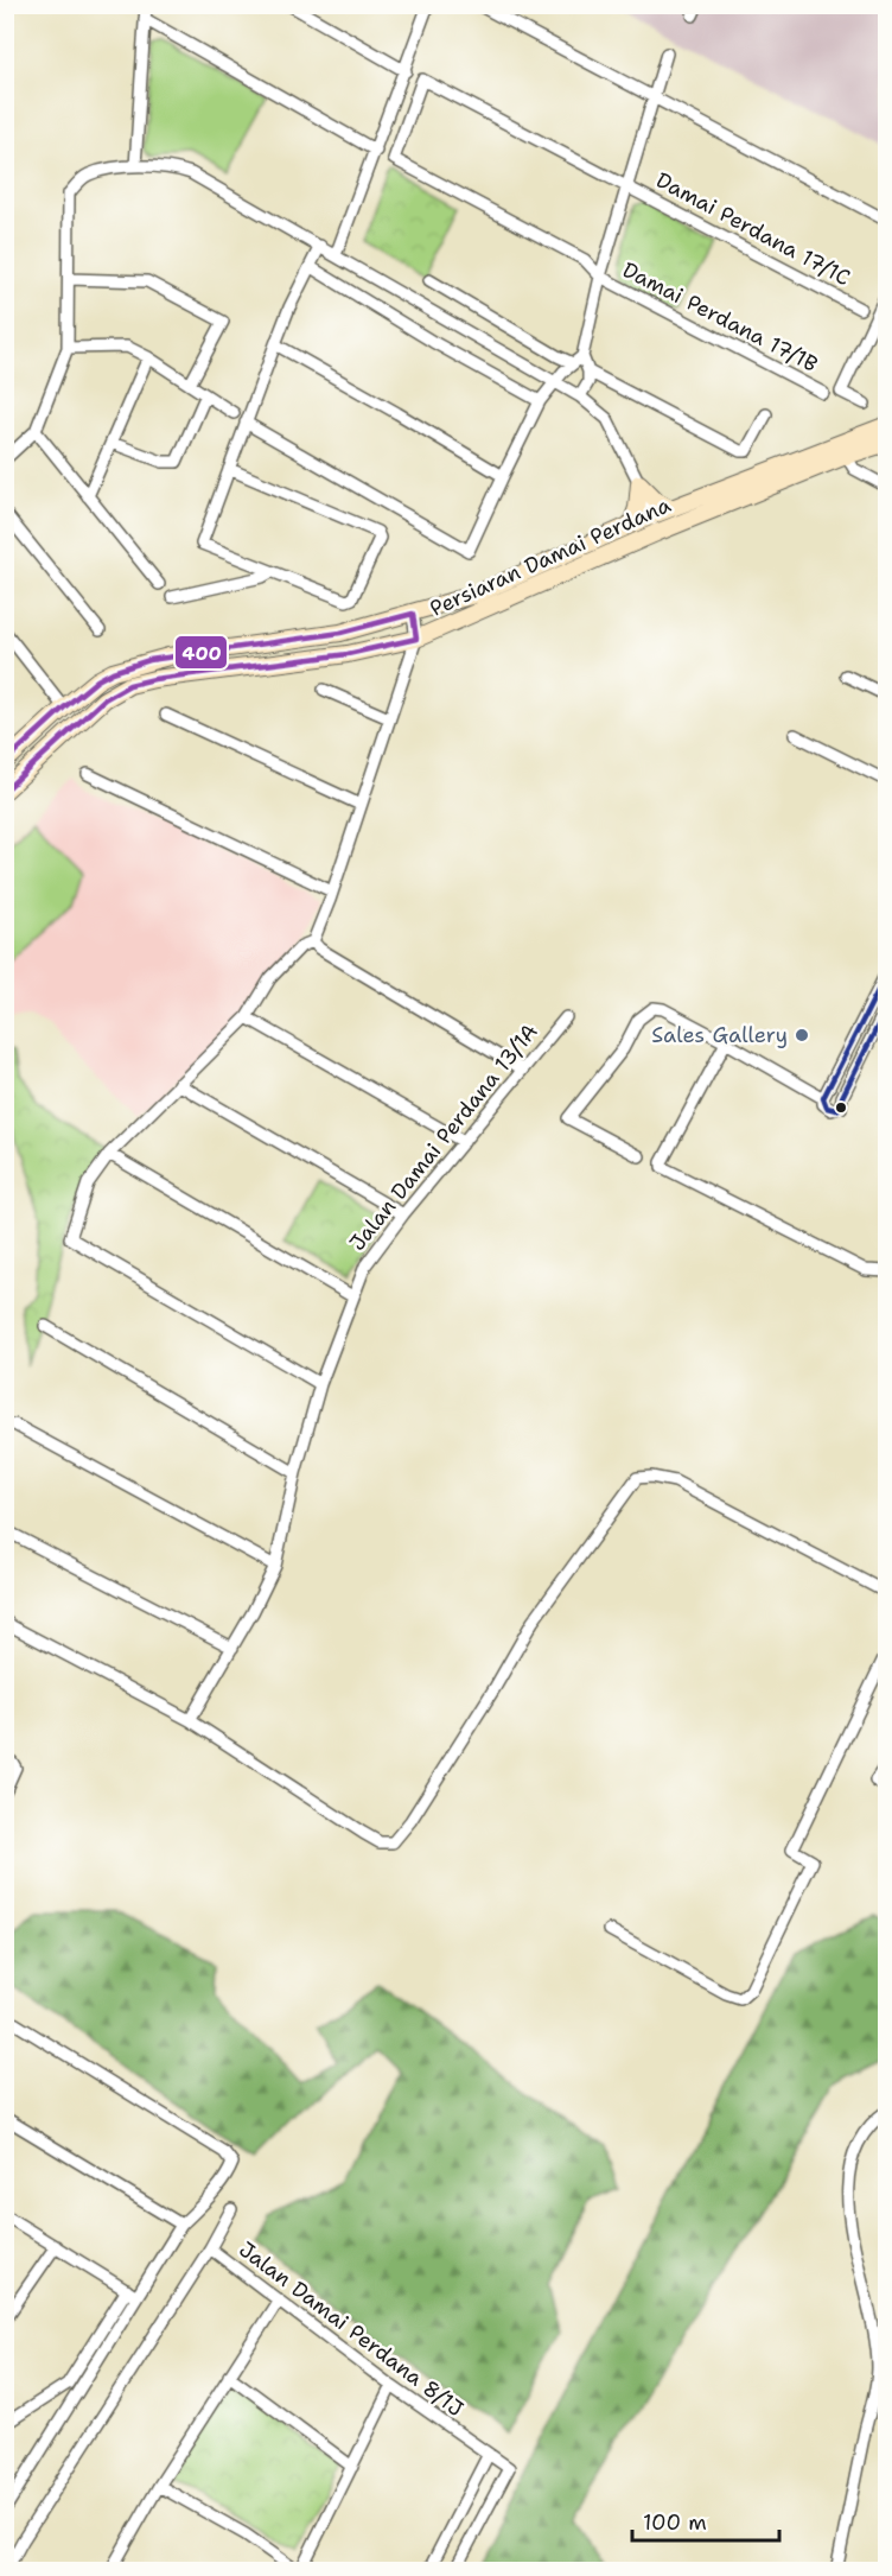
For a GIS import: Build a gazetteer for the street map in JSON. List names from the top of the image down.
{
  "streets": {
    "main road": ["Persiaran Damai Perdana"],
    "street": [
      "Damai Perdana 17/1C",
      "Damai Perdana 17/1B",
      "Jalan Damai Perdana 13/1A",
      "Jalan Damai Perdana 8/1J"
    ]
  },
  "crossings": [
    ["Damai Perdana 17/1C", "Damai Perdana 17/1B"]
  ],
  "places": ["Sales Gallery"],
  "lines": ["transit line 400"],
  "scale_bar": "100 m"
}
